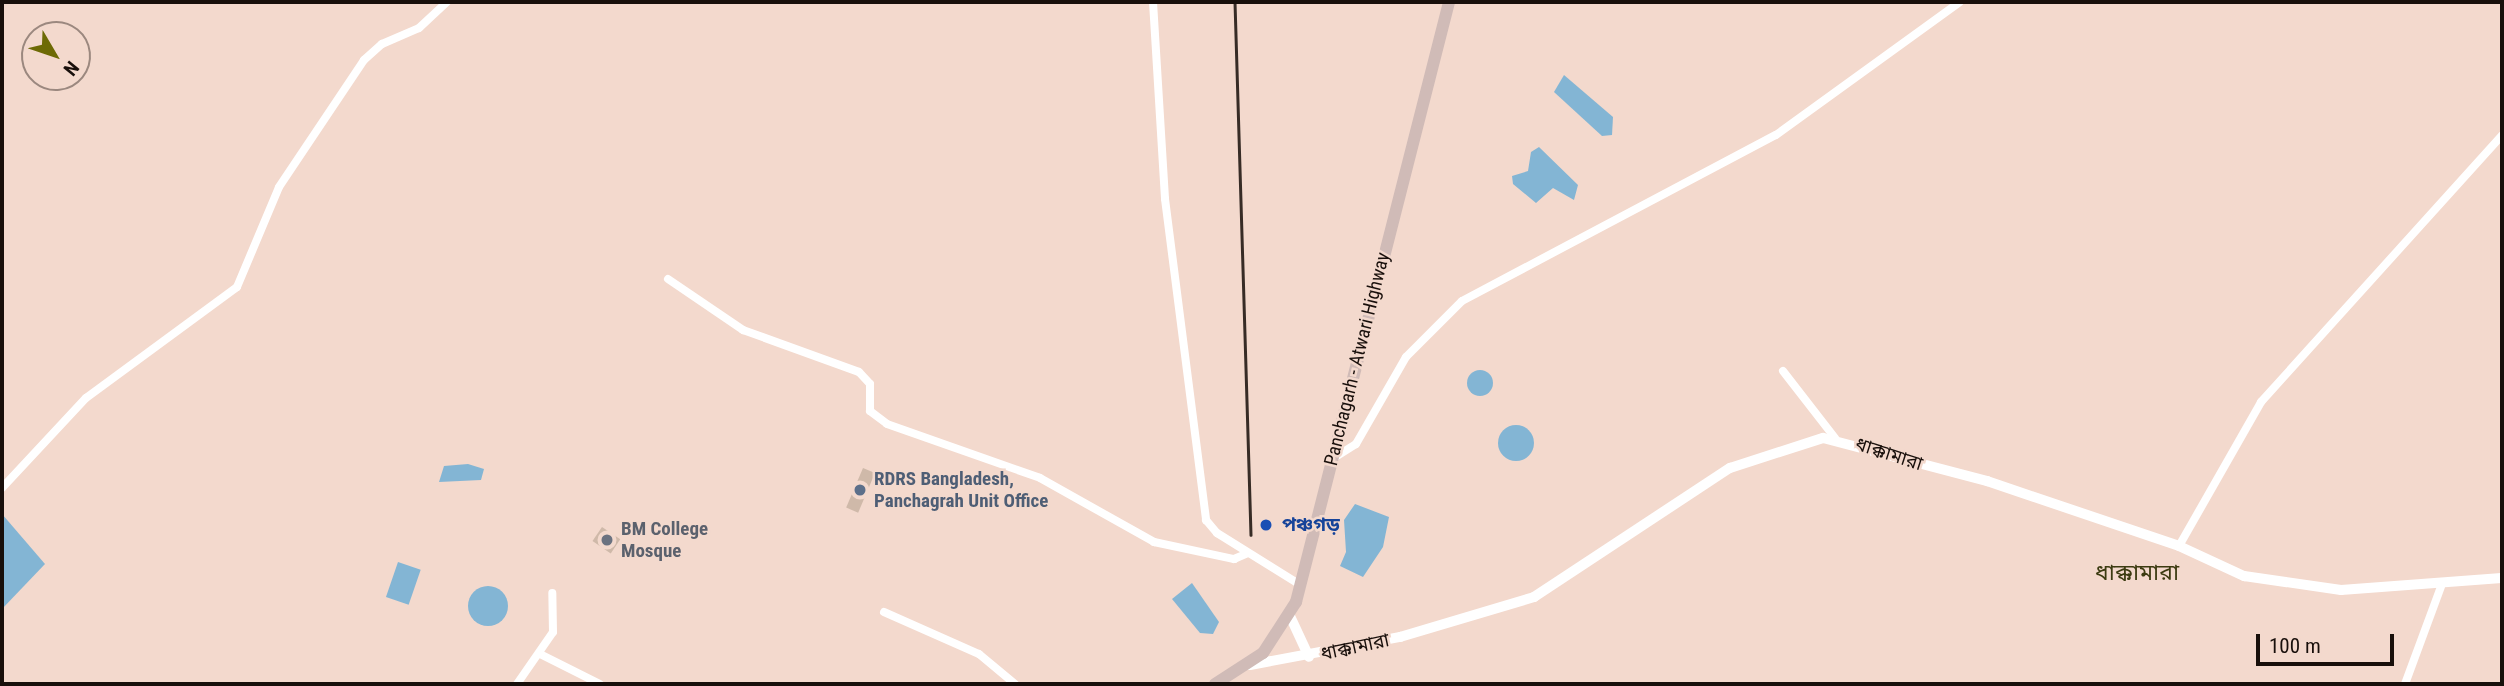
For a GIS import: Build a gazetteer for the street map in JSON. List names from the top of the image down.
{
  "streets": {
    "main road": ["Panchagarh - Atwari Highway"],
    "street": ["ধাক্কামারা"]
  },
  "crossings": [
    ["Panchagarh - Atwari Highway", "ধাক্কামারা"]
  ],
  "districts": ["ধাক্কামারা"],
  "places": ["RDRS Bangladesh, Panchagrah Unit Office", "পঞ্চগড়", "BM College Mosque"],
  "scale_bar": "100 m",
  "north": "bottom right"
}
